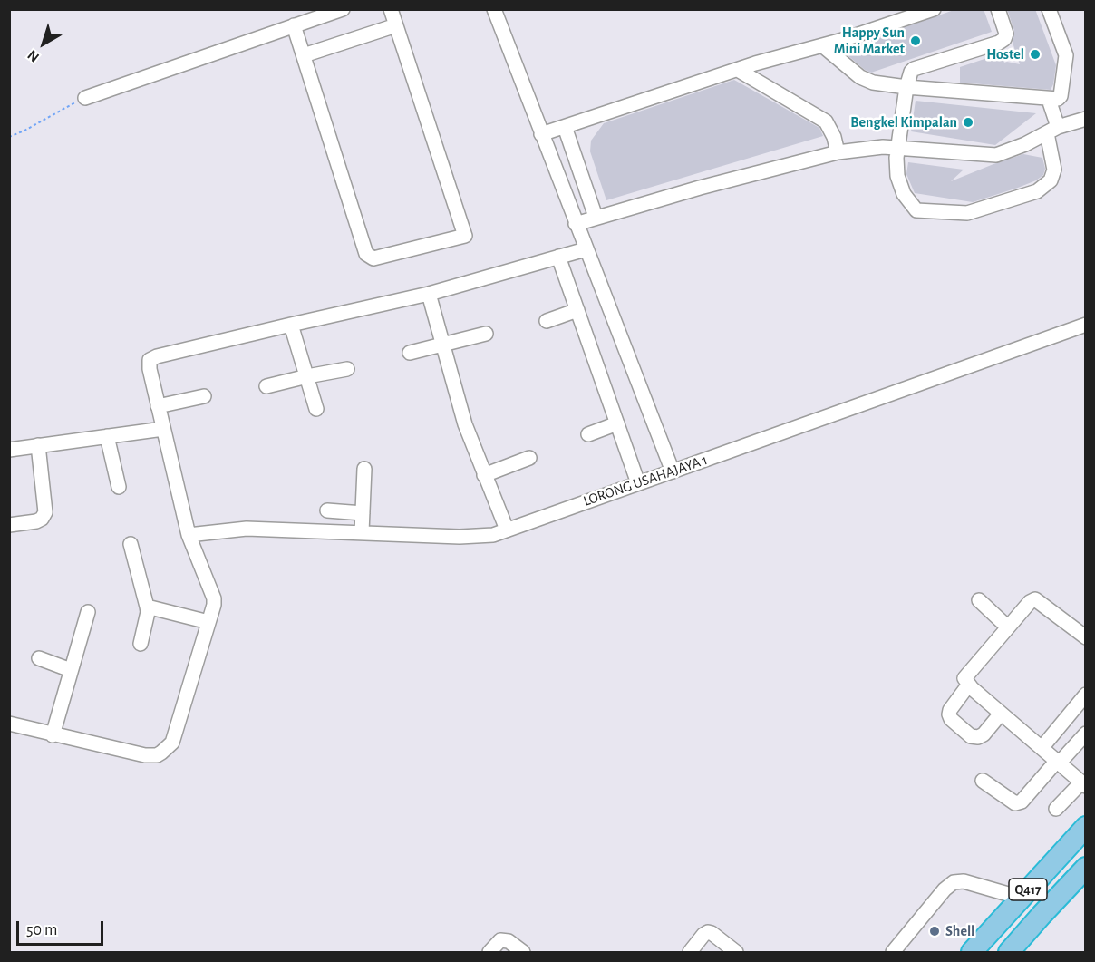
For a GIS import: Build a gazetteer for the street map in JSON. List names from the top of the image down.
{
  "streets": {
    "highway": ["Q417"],
    "street": ["LORONG USAHAJAYA 1"]
  },
  "places": [
    "Happy Sun Mini Market",
    "Hostel",
    "Bengkel Kimpalan",
    "Shell"
  ],
  "scale_bar": "50 m",
  "north": "bottom left"
}
